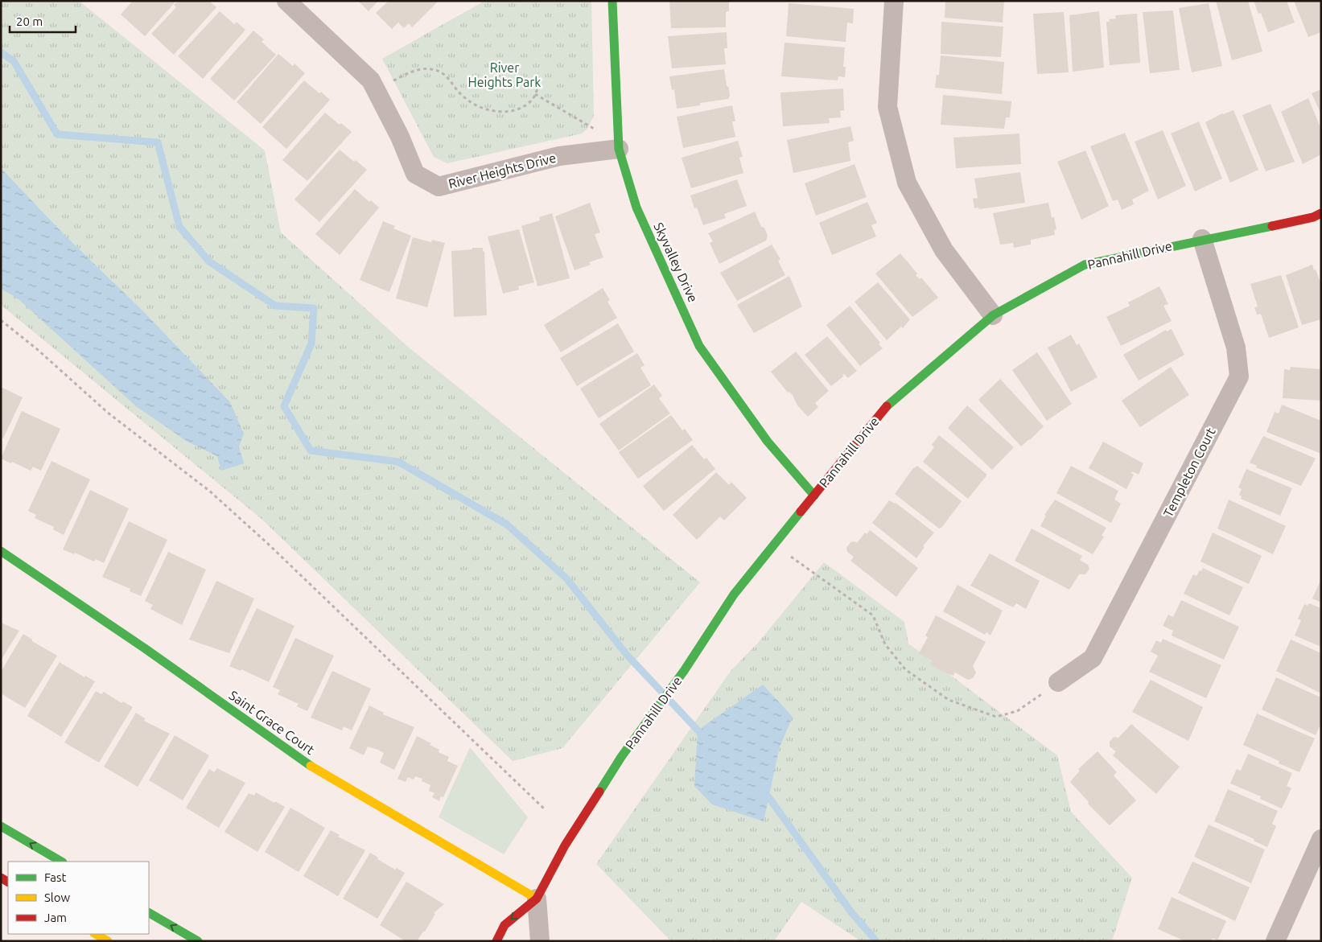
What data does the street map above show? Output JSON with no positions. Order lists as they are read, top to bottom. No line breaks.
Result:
{"streets":{"street":["River Heights Drive","Pannahill Drive","Skyvalley Drive","Templeton Court","Saint Grace Court"]},"crossings":[["River Heights Drive","Skyvalley Drive"],["Pannahill Drive","Skyvalley Drive"],["Pannahill Drive","Templeton Court"],["Pannahill Drive","Saint Grace Court"]],"parks":["River Heights Park"],"legend":["Fast","Slow","Jam"],"scale_bar":"20 m"}
